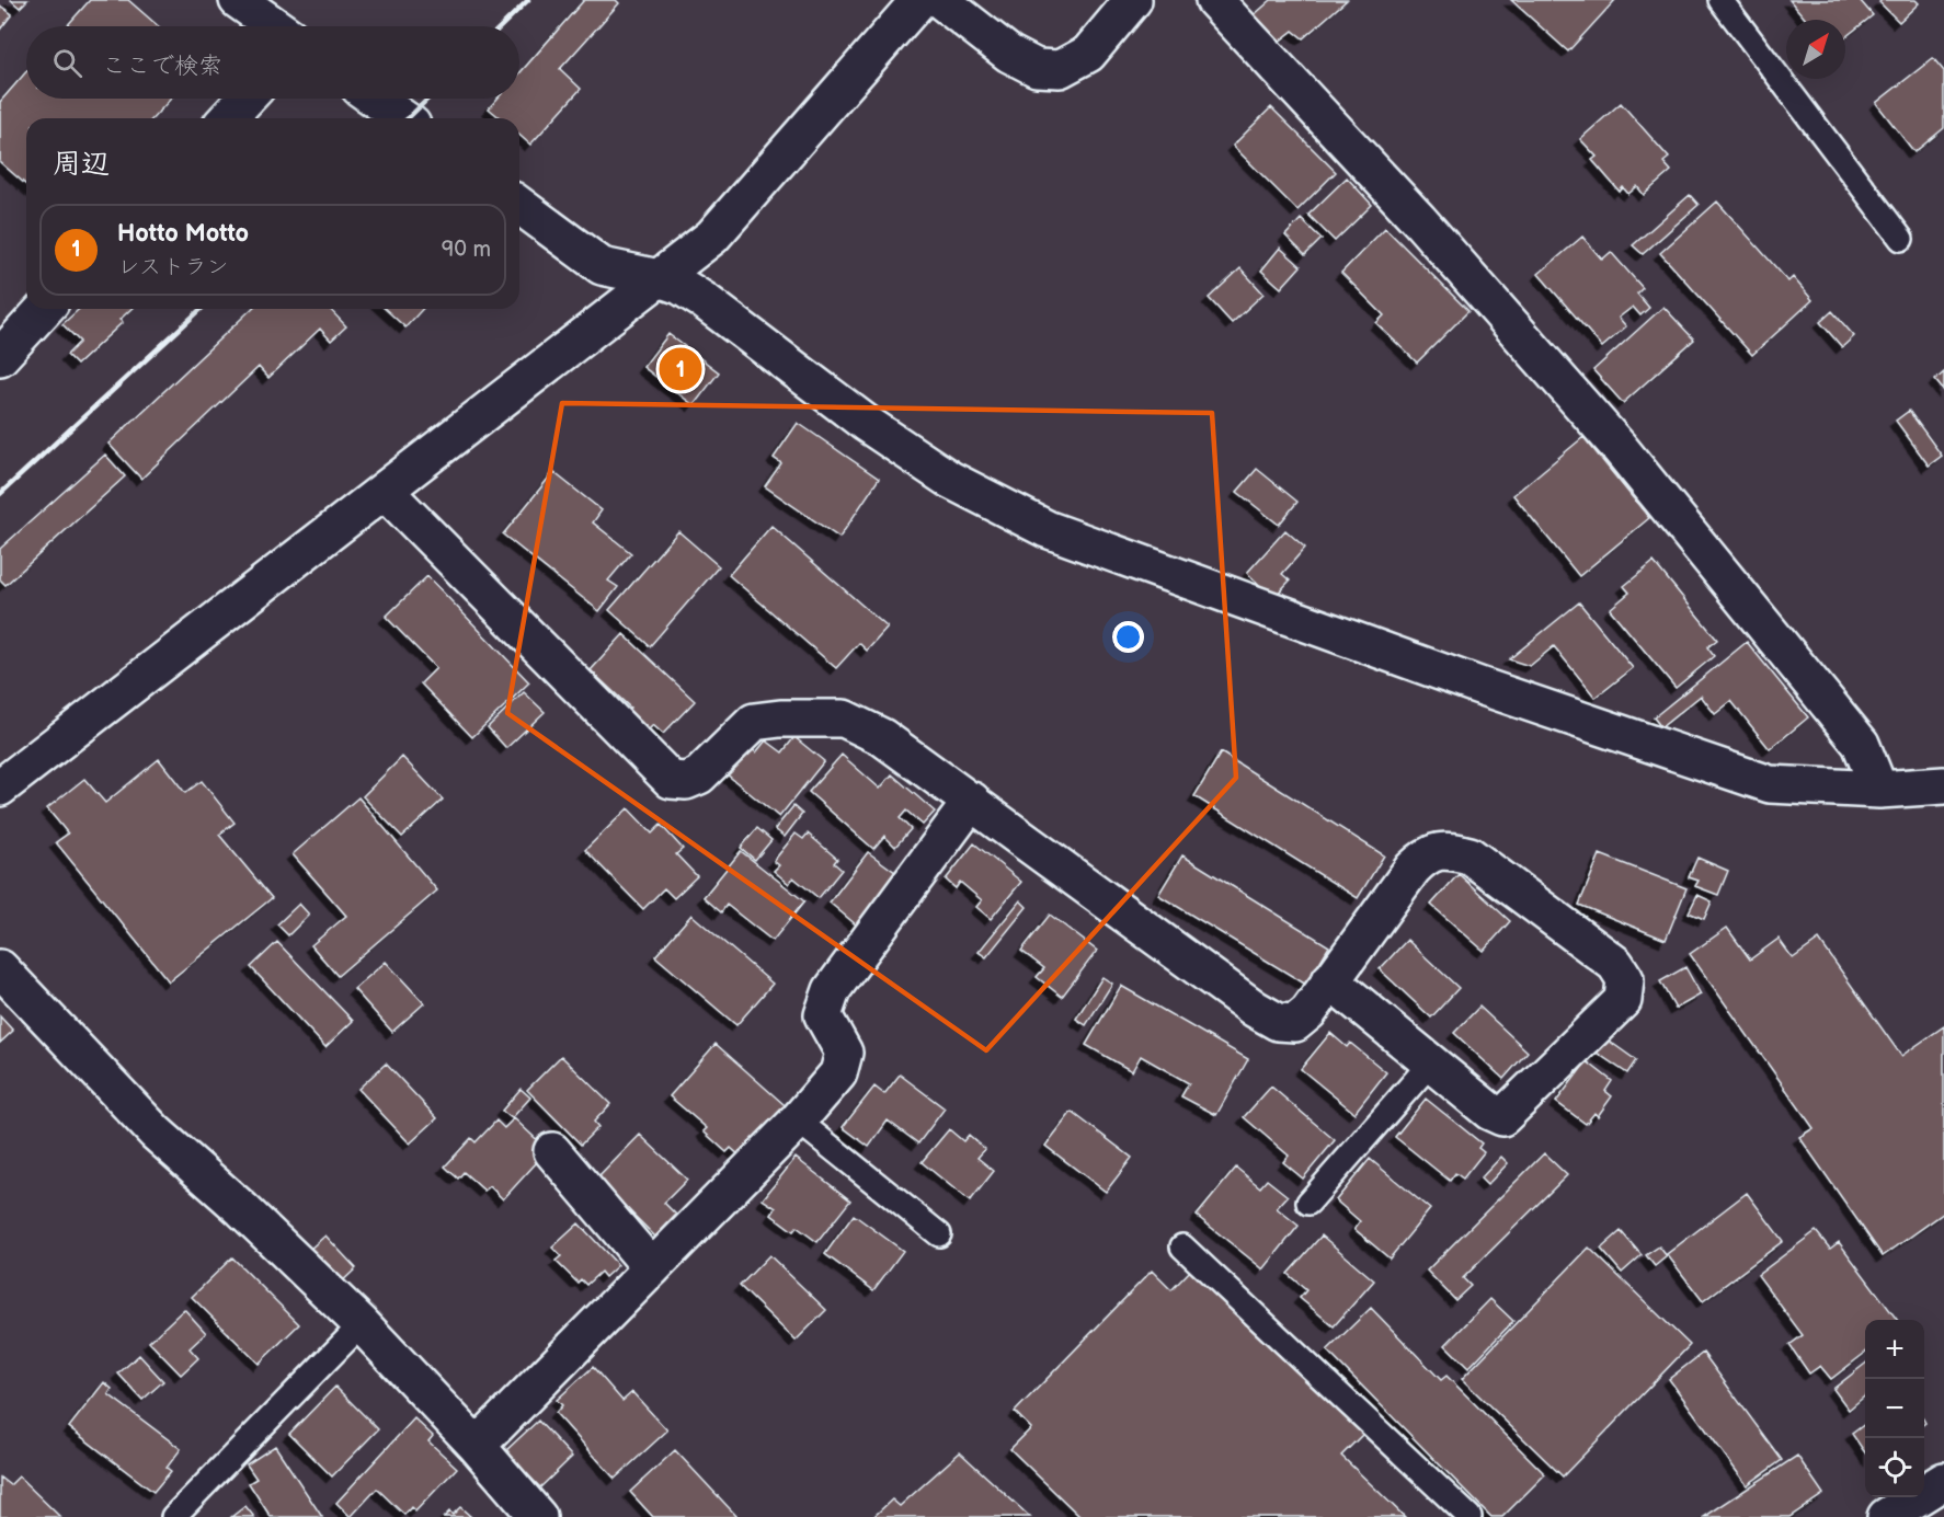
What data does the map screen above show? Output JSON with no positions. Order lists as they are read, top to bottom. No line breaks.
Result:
{"north":"top right","page":{"search":"ここで検索","heading":"周辺","list":[{"mark":"1","name":"Hotto Motto","note":"レストラン","value":"90 m"}],"pins":"1","map_buttons":["+","−"]}}
